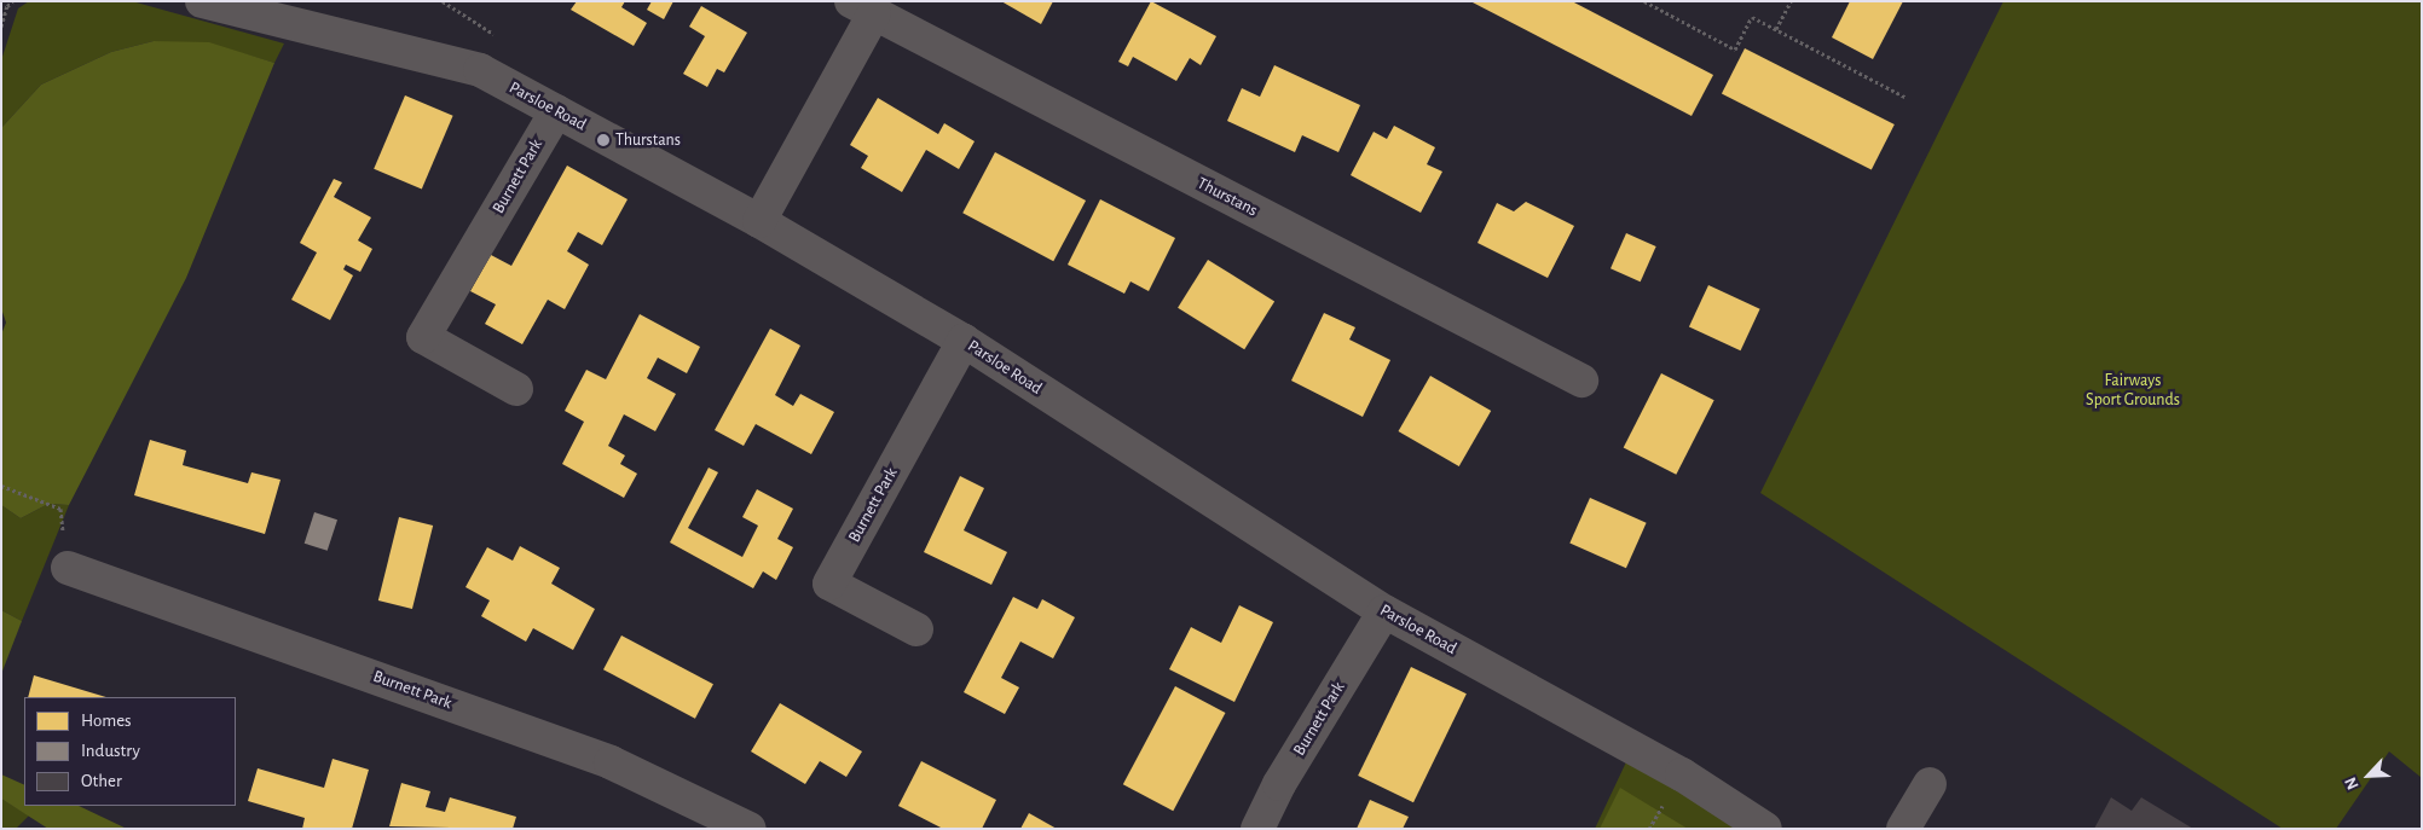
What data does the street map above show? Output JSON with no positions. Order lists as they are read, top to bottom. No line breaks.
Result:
{"streets":{"street":["Parsloe Road","Burnett Park","Thurstans"]},"crossings":[["Parsloe Road","Burnett Park"],["Parsloe Road","Thurstans"]],"parks":["Fairways Sport Grounds"],"places":["Thurstans"],"legend":["Homes","Industry","Other"],"north":"bottom left"}
